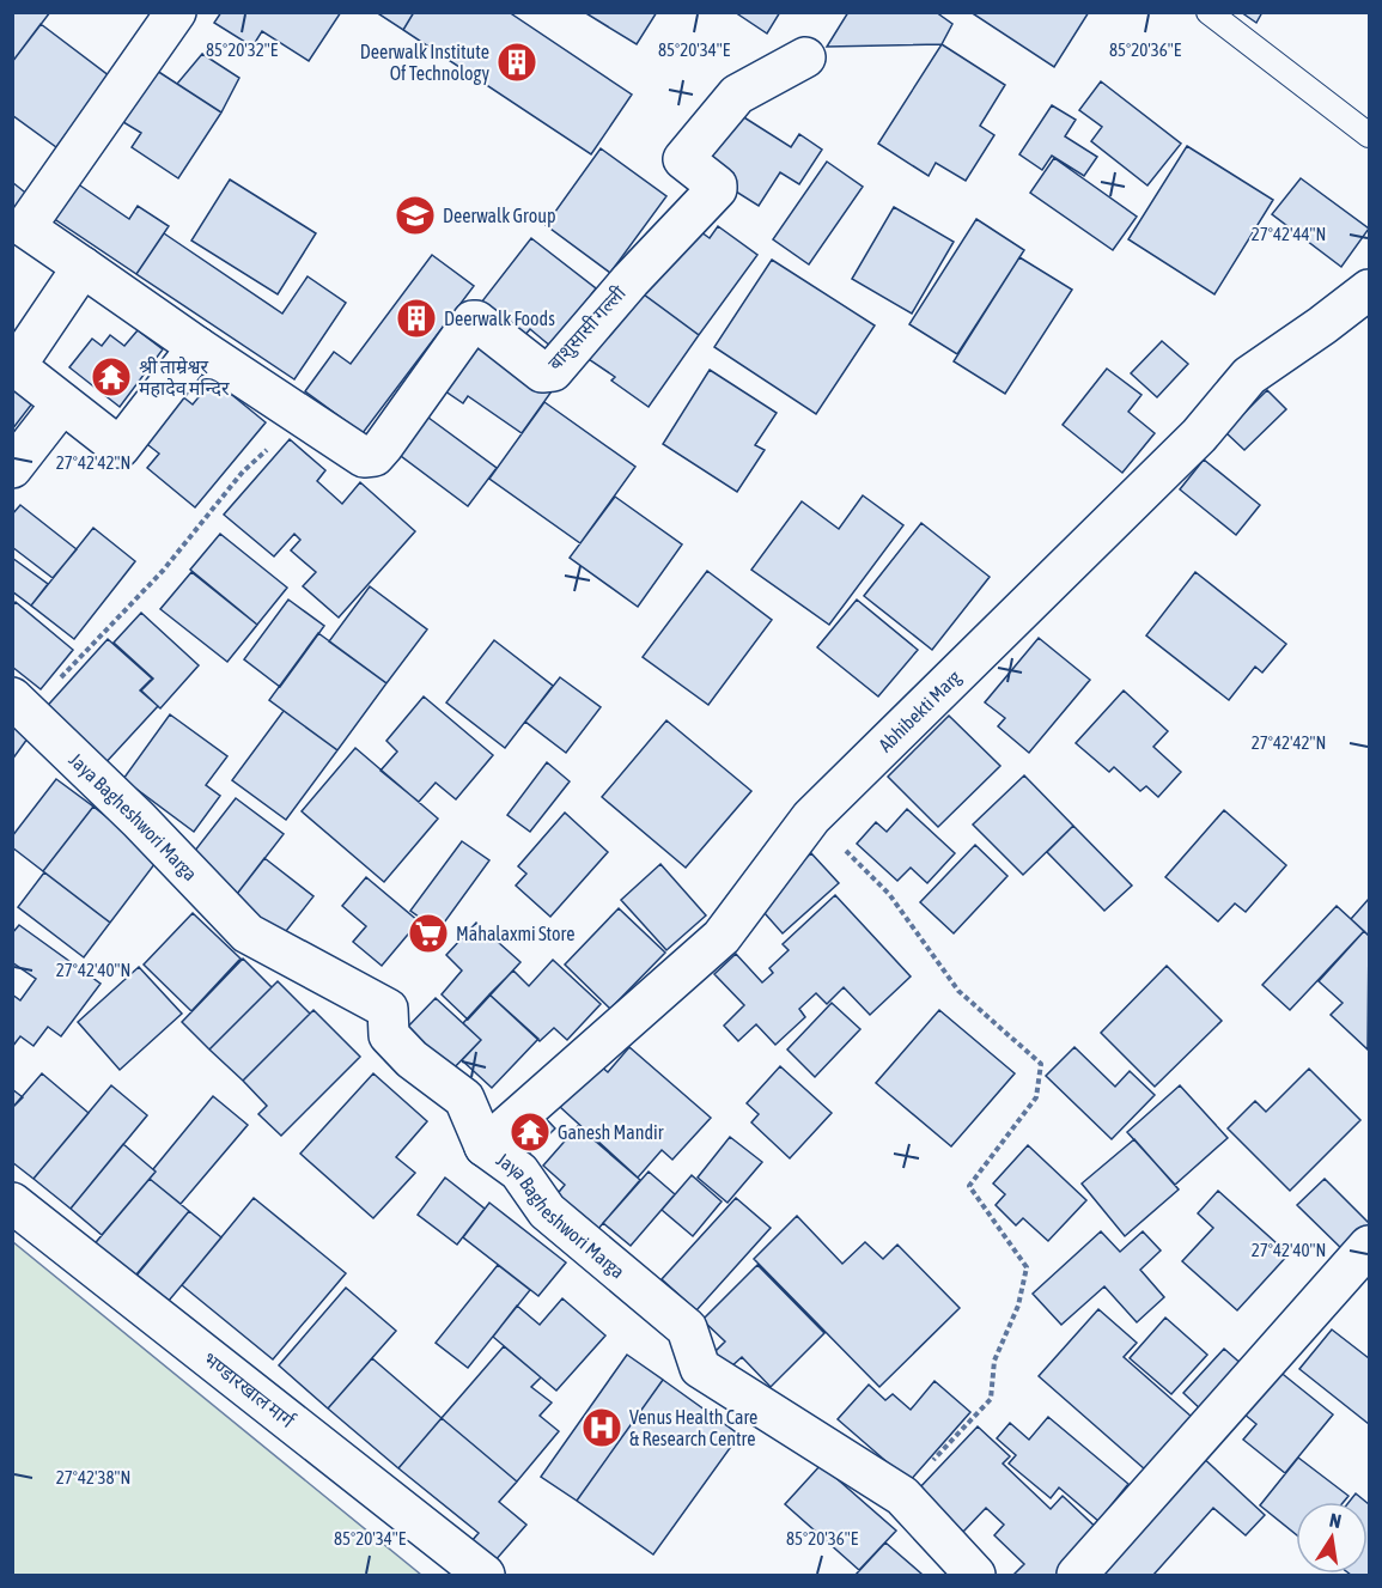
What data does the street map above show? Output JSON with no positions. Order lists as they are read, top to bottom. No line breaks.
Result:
{"streets":{"street":["बाशुसासी गल्ली","Abhibekti Marg","Jaya Bagheshwori Marga","भण्डारखाल मार्ग"]},"crossings":[["Abhibekti Marg","Jaya Bagheshwori Marga"]],"places":{"building":["Deerwalk Institute Of Technology","Deerwalk Foods"],"school or university":["Deerwalk Group"],"temple":["श्री ताम्रेश्वर महादेव मन्दिर","Ganesh Mandir"],"supermarket":["Mahalaxmi Store"],"hospital":["Venus Health Care & Research Centre"]},"north":"top","coordinates":["85°20'32\"E","85°20'34\"E","85°20'36\"E","27°42'44\"N","27°42'42\"N","27°42'40\"N","27°42'38\"N"]}
